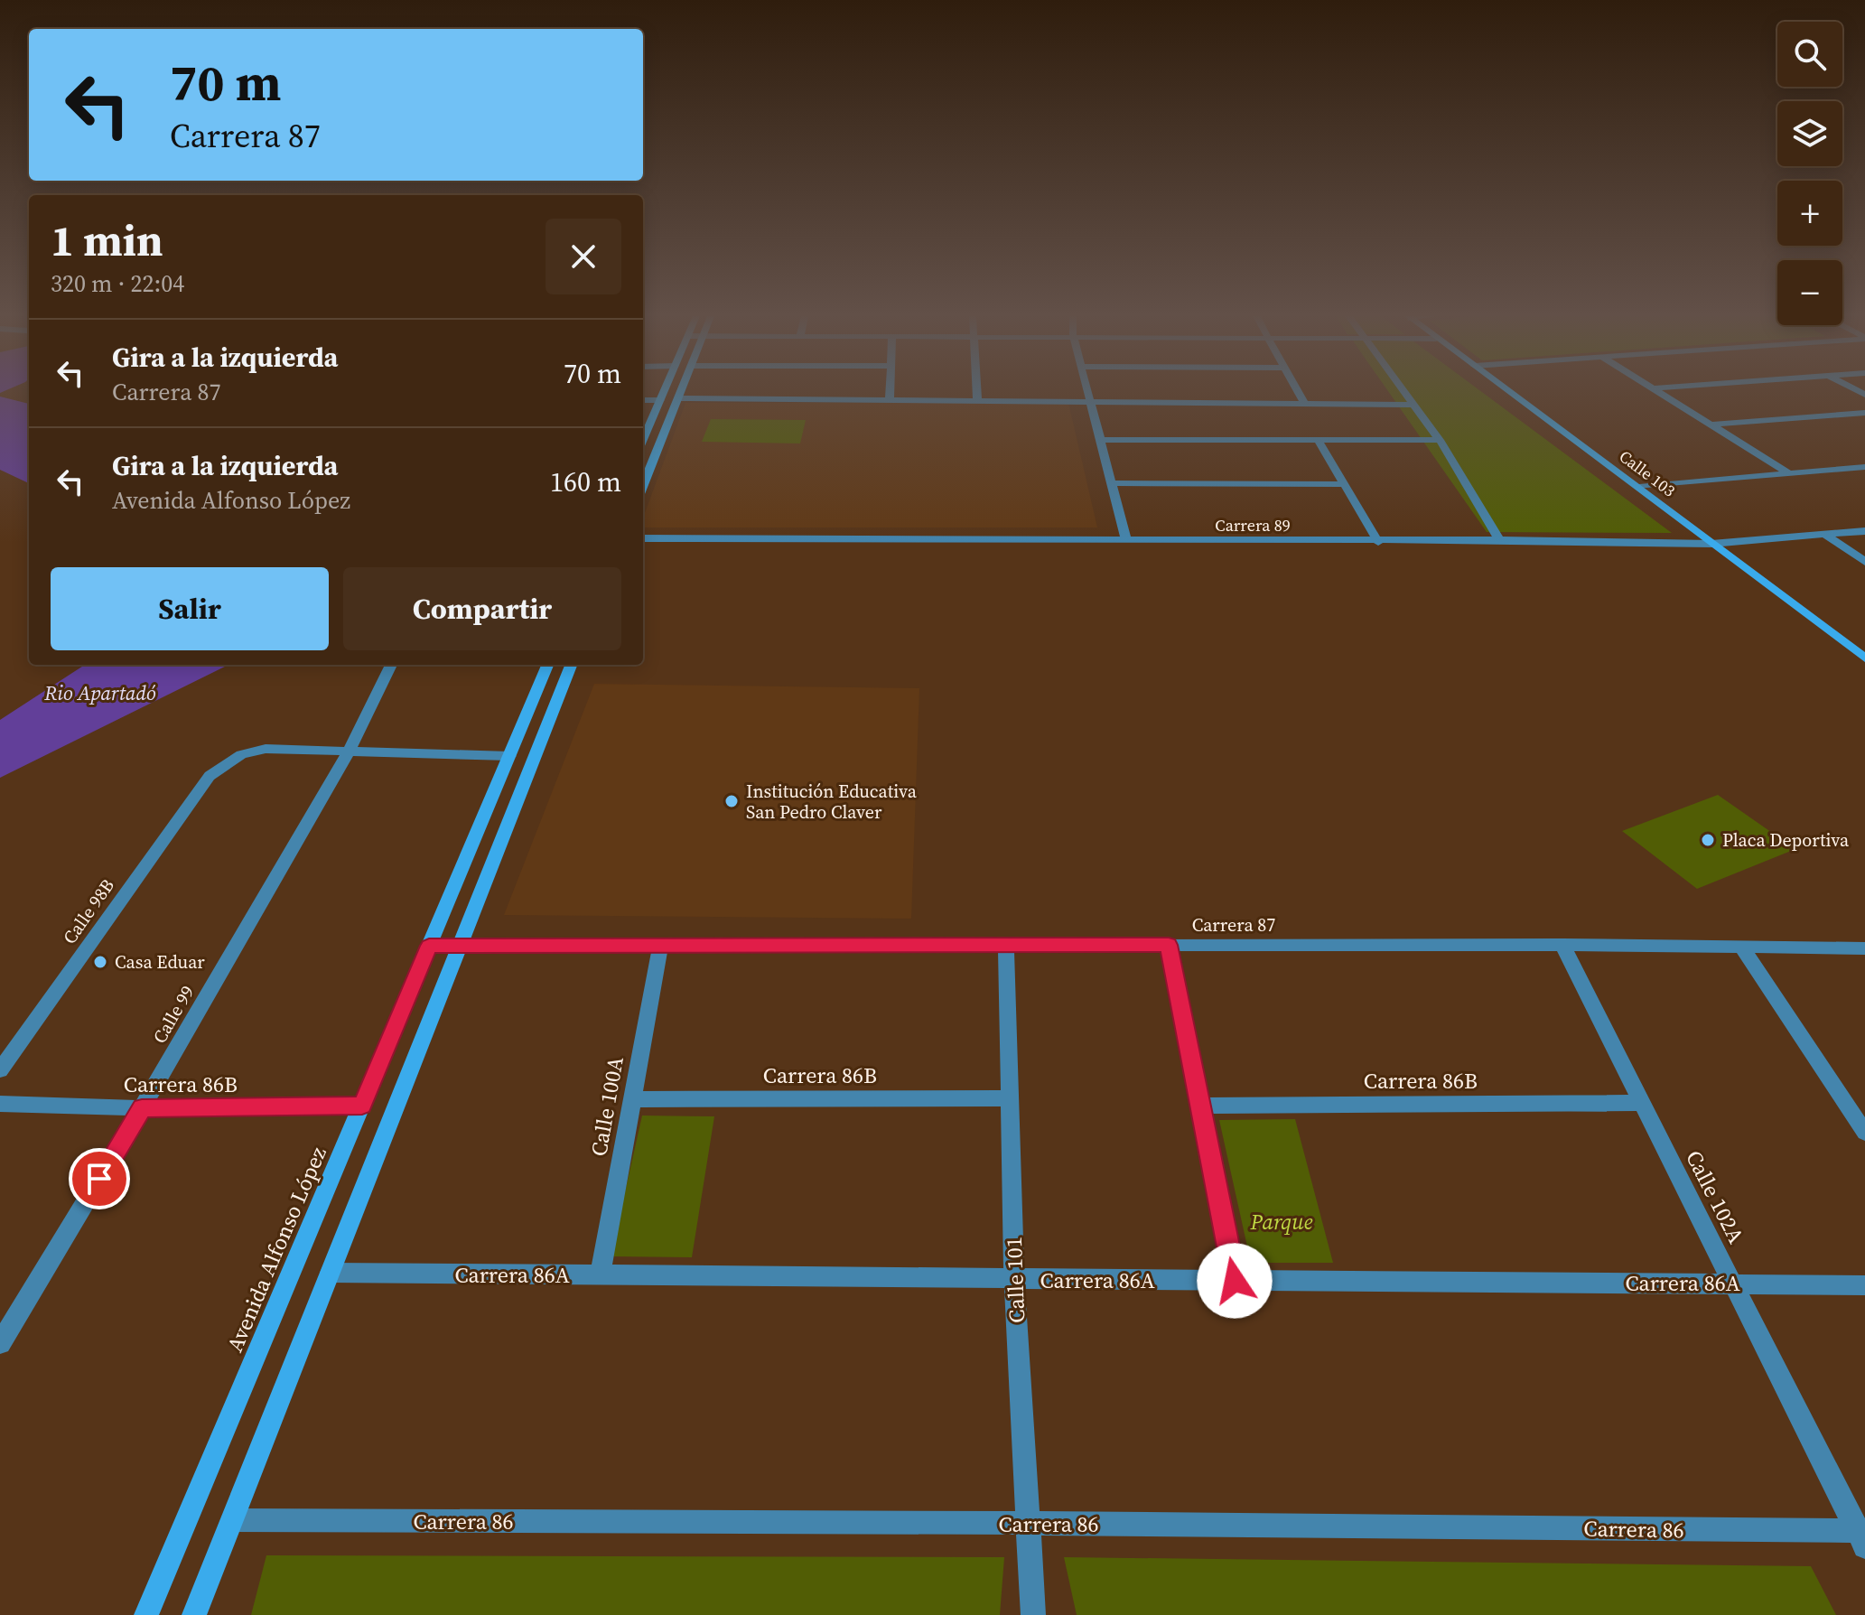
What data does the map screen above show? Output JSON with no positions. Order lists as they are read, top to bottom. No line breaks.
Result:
{"streets":{"street":["Calle 103","Carrera 89","Calle 98B","Carrera 87","Calle 99","Carrera 86B","Calle 100A","Calle 102A","Avenida Alfonso López","Carrera 86A","Calle 101","Carrera 86"]},"crossings":[["Calle 103","Carrera 89"],["Calle 98B","Calle 99"],["Carrera 87","Calle 100A"],["Carrera 87","Calle 102A"],["Carrera 87","Avenida Alfonso López"],["Carrera 87","Calle 101"],["Calle 99","Carrera 86B"],["Carrera 86B","Calle 100A"],["Carrera 86B","Calle 102A"],["Carrera 86B","Avenida Alfonso López"],["Carrera 86B","Calle 101"],["Calle 100A","Carrera 86A"],["Calle 102A","Carrera 86A"],["Calle 102A","Carrera 86"],["Carrera 86A","Calle 101"],["Calle 101","Carrera 86"]],"water":["Rio Apartadó"],"parks":["Parque"],"places":["Institución Educativa San Pedro Claver","Placa Deportiva","Casa Eduar"],"page":{"map_buttons":["+","−"],"turn":["70 m","Carrera 87"],"heading":["1 min","320 m · 22:04"],"list":[{"name":"Gira a la izquierda","note":"Carrera 87","value":"70 m"},{"name":"Gira a la izquierda","note":"Avenida Alfonso López","value":"160 m"}],"buttons":["Salir","Compartir"]}}
